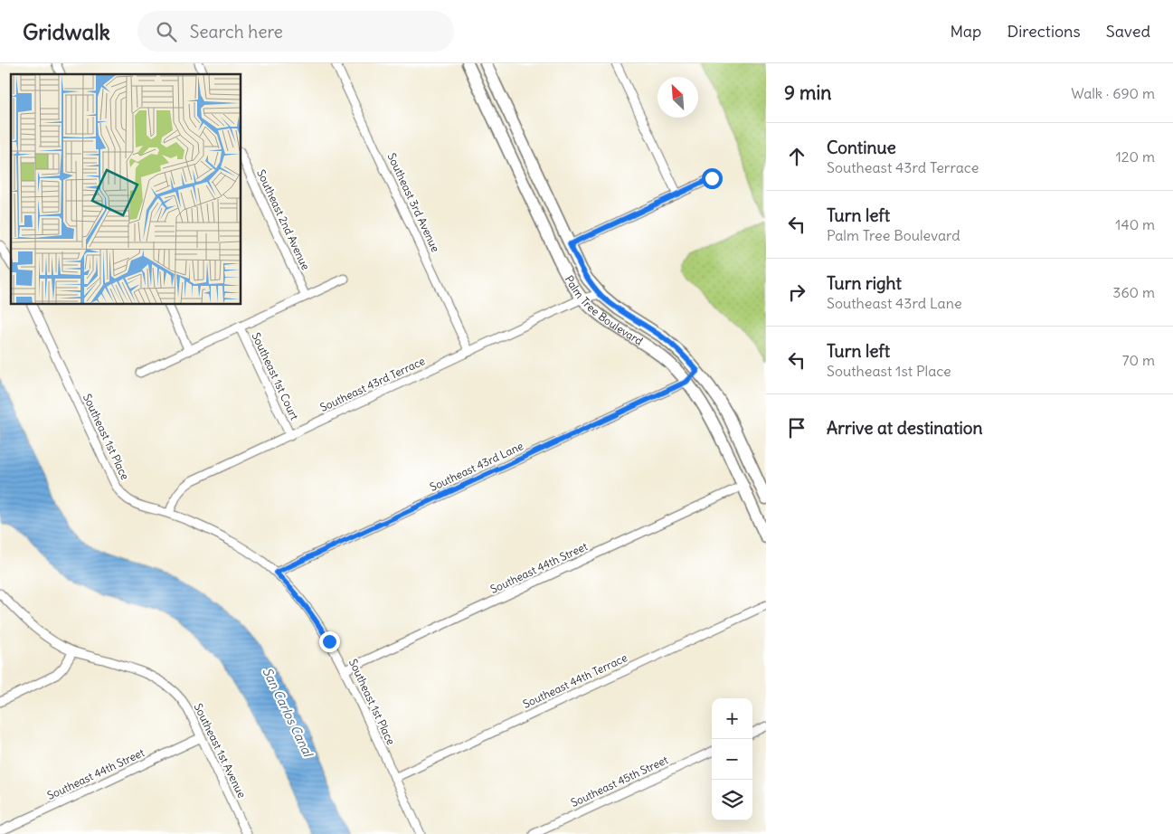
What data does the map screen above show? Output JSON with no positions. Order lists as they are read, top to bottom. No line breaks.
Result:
{"streets":{"street":["Southeast 3rd Avenue","Southeast 2nd Avenue","Palm Tree Boulevard","Southeast 1st Court","Southeast 43rd Terrace","Southeast 1st Place","Southeast 43rd Lane","Southeast 44th Street","Southeast 44th Terrace","Southeast 1st Avenue","Southeast 45th Street"]},"crossings":[["Southeast 3rd Avenue","Southeast 43rd Terrace"],["Palm Tree Boulevard","Southeast 43rd Terrace"],["Palm Tree Boulevard","Southeast 43rd Lane"],["Palm Tree Boulevard","Southeast 44th Street"],["Southeast 1st Court","Southeast 43rd Terrace"],["Southeast 43rd Terrace","Southeast 1st Place"],["Southeast 1st Place","Southeast 43rd Lane"],["Southeast 1st Place","Southeast 44th Street"],["Southeast 1st Place","Southeast 44th Terrace"],["Southeast 44th Street","Southeast 1st Avenue"]],"water":["San Carlos Canal"],"north":"top left","page":{"header":"Gridwalk","search":"Search here","nav":["Map","Directions","Saved"],"heading":["9 min","Walk · 690 m"],"list":[["Continue","Southeast 43rd Terrace","120 m"],["Turn left","Palm Tree Boulevard","140 m"],["Turn right","Southeast 43rd Lane","360 m"],["Turn left","Southeast 1st Place","70 m"],"Arrive at destination"],"map_buttons":["+","−"]}}
